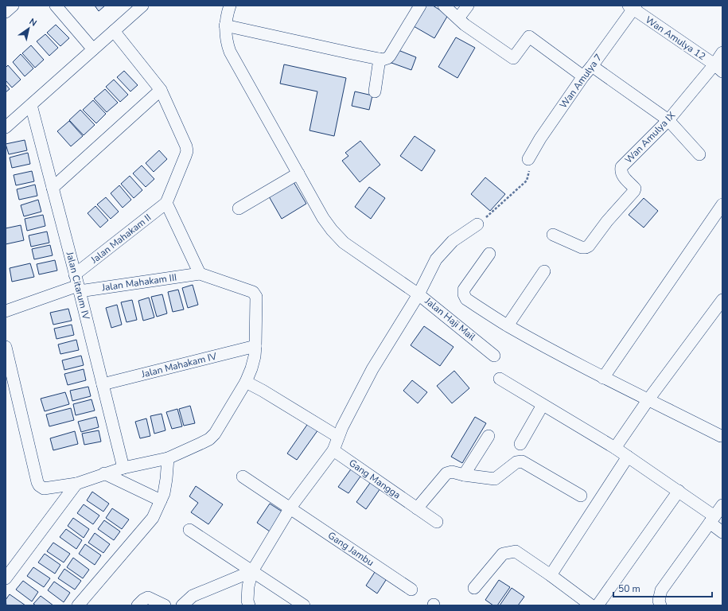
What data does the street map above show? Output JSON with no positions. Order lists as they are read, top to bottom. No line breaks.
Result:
{"streets":{"street":["Wan Amulya 12","Wan Amulya 7","Wan Amulya IX","Jalan Mahakam II","Jalan Mahakam III","Jalan Citarum IV","Jalan Haji Mail","Jalan Mahakam IV","Gang Mangga","Gang Jambu"]},"crossings":[["Wan Amulya 12","Wan Amulya 7"],["Wan Amulya 12","Wan Amulya IX"],["Jalan Mahakam II","Jalan Mahakam III"],["Jalan Mahakam II","Jalan Citarum IV"],["Jalan Mahakam III","Jalan Citarum IV"],["Jalan Citarum IV","Jalan Mahakam IV"]],"scale_bar":"50 m","north":"top right"}
